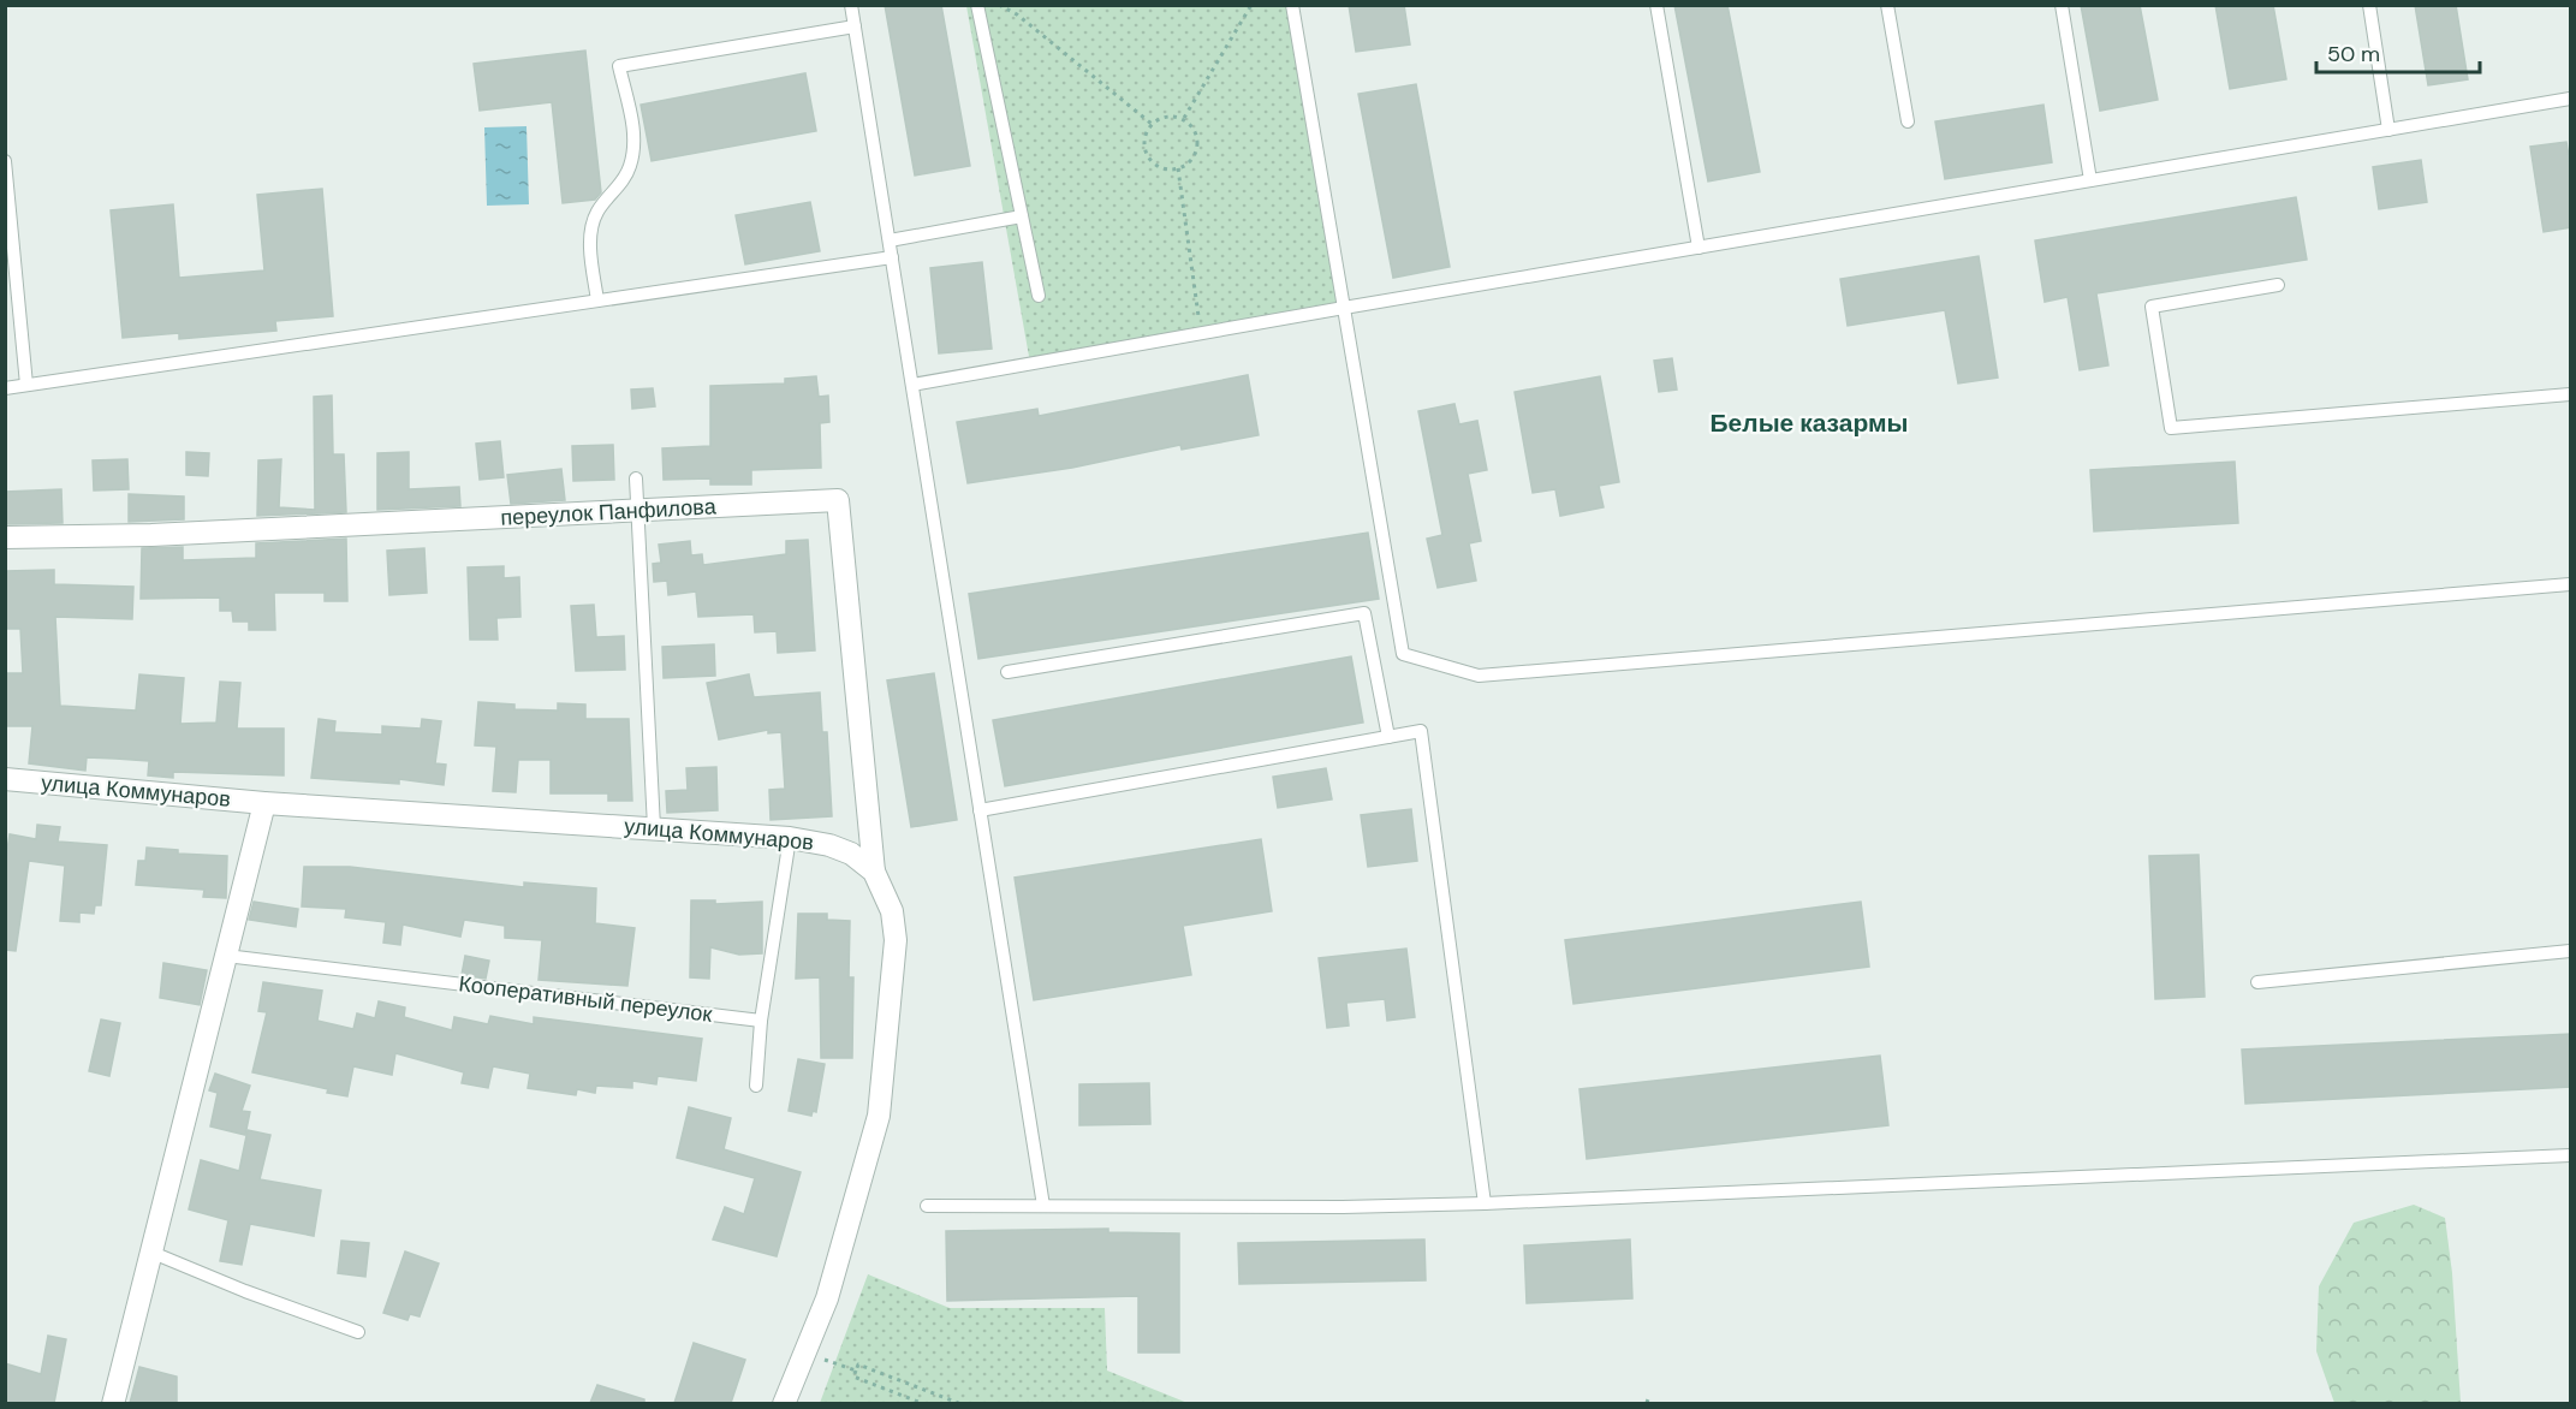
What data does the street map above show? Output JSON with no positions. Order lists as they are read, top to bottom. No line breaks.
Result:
{"streets":{"street":["переулок Панфилова","улица Коммунаров"],"lane":["Кооперативный переулок"]},"crossings":[["переулок Панфилова","улица Коммунаров"]],"districts":["Белые казармы"],"scale_bar":"50 m"}
